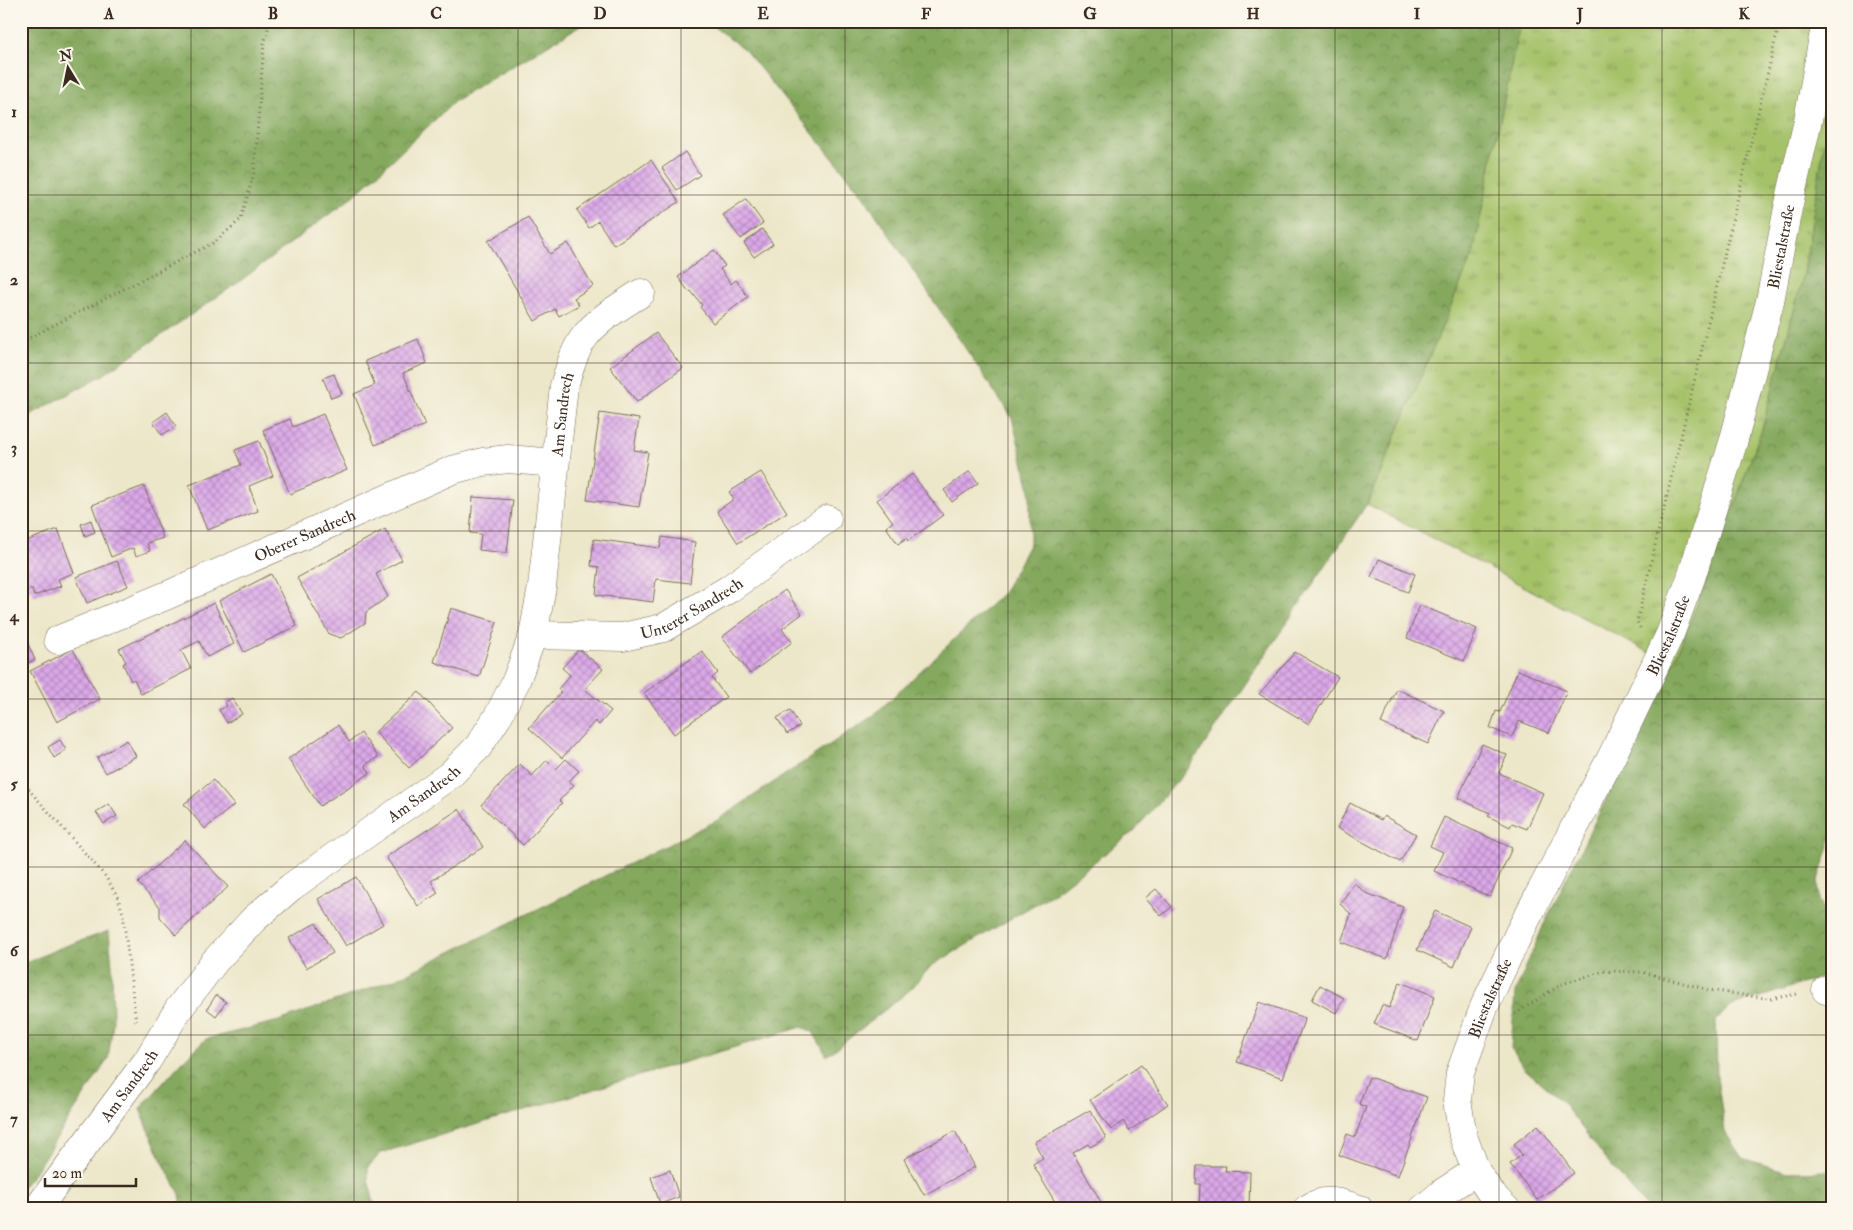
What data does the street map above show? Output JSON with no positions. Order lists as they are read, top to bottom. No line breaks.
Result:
{"streets":{"street":["Bliestalstraße","Am Sandrech","Oberer Sandrech","Unterer Sandrech"]},"crossings":[["Am Sandrech","Oberer Sandrech"],["Am Sandrech","Unterer Sandrech"]],"scale_bar":"20 m","north":"top","grid":{"columns":["A","B","C","D","E","F","G","H","I","J","K"],"rows":["1","2","3","4","5","6","7"]}}
